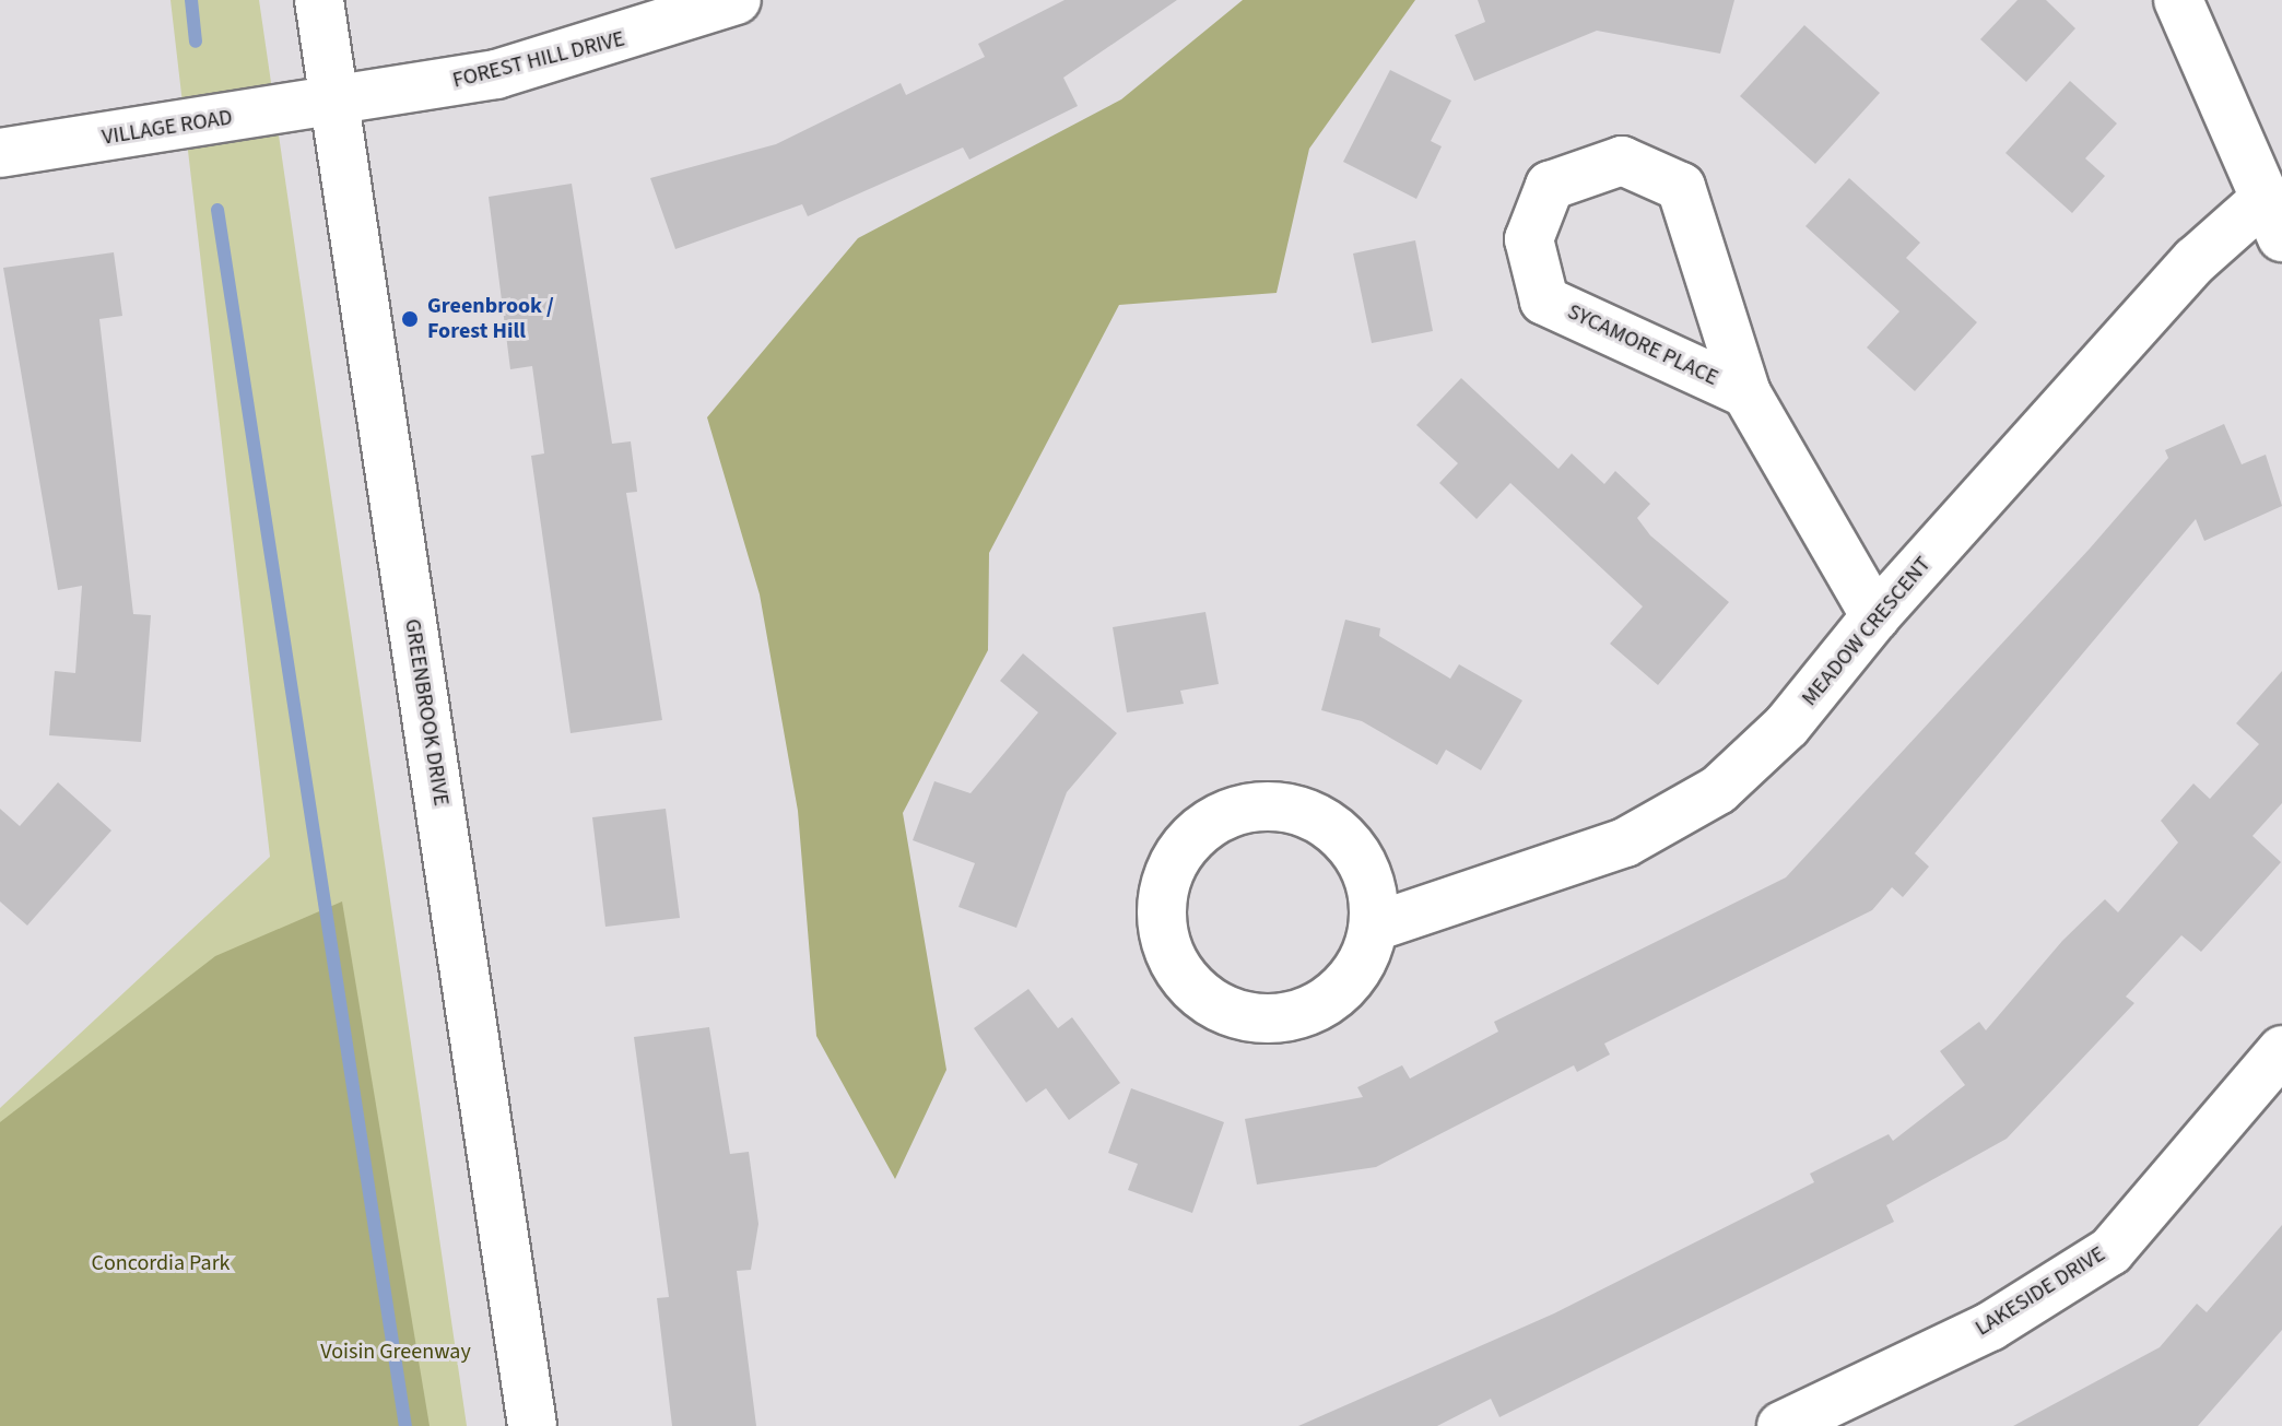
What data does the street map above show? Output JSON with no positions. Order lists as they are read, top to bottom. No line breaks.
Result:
{"streets":{"street":["FOREST HILL DRIVE","VILLAGE ROAD","SYCAMORE PLACE","MEADOW CRESCENT","GREENBROOK DRIVE","LAKESIDE DRIVE"]},"crossings":[["FOREST HILL DRIVE","VILLAGE ROAD"],["FOREST HILL DRIVE","GREENBROOK DRIVE"],["VILLAGE ROAD","GREENBROOK DRIVE"],["SYCAMORE PLACE","MEADOW CRESCENT"]],"parks":["Concordia Park","Voisin Greenway"],"places":["Greenbrook / Forest Hill"]}
